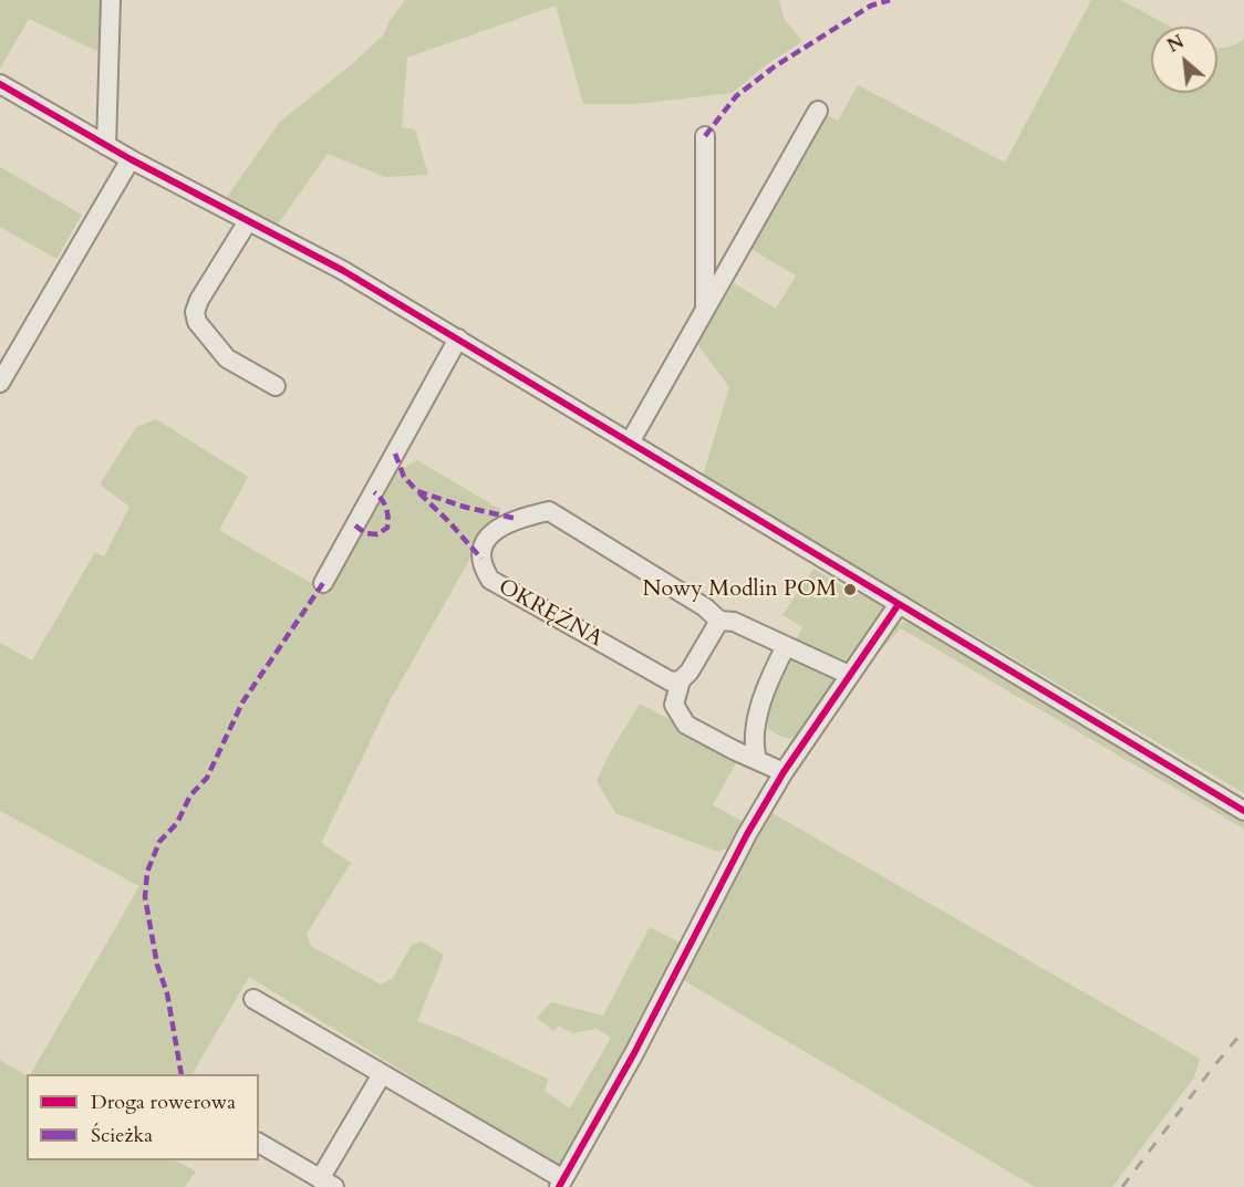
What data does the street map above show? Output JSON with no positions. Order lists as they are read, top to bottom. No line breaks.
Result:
{"streets":{"street":["OKRĘŻNA"]},"places":["Nowy Modlin POM"],"legend":["Droga rowerowa","Ścieżka"],"north":"top left"}
